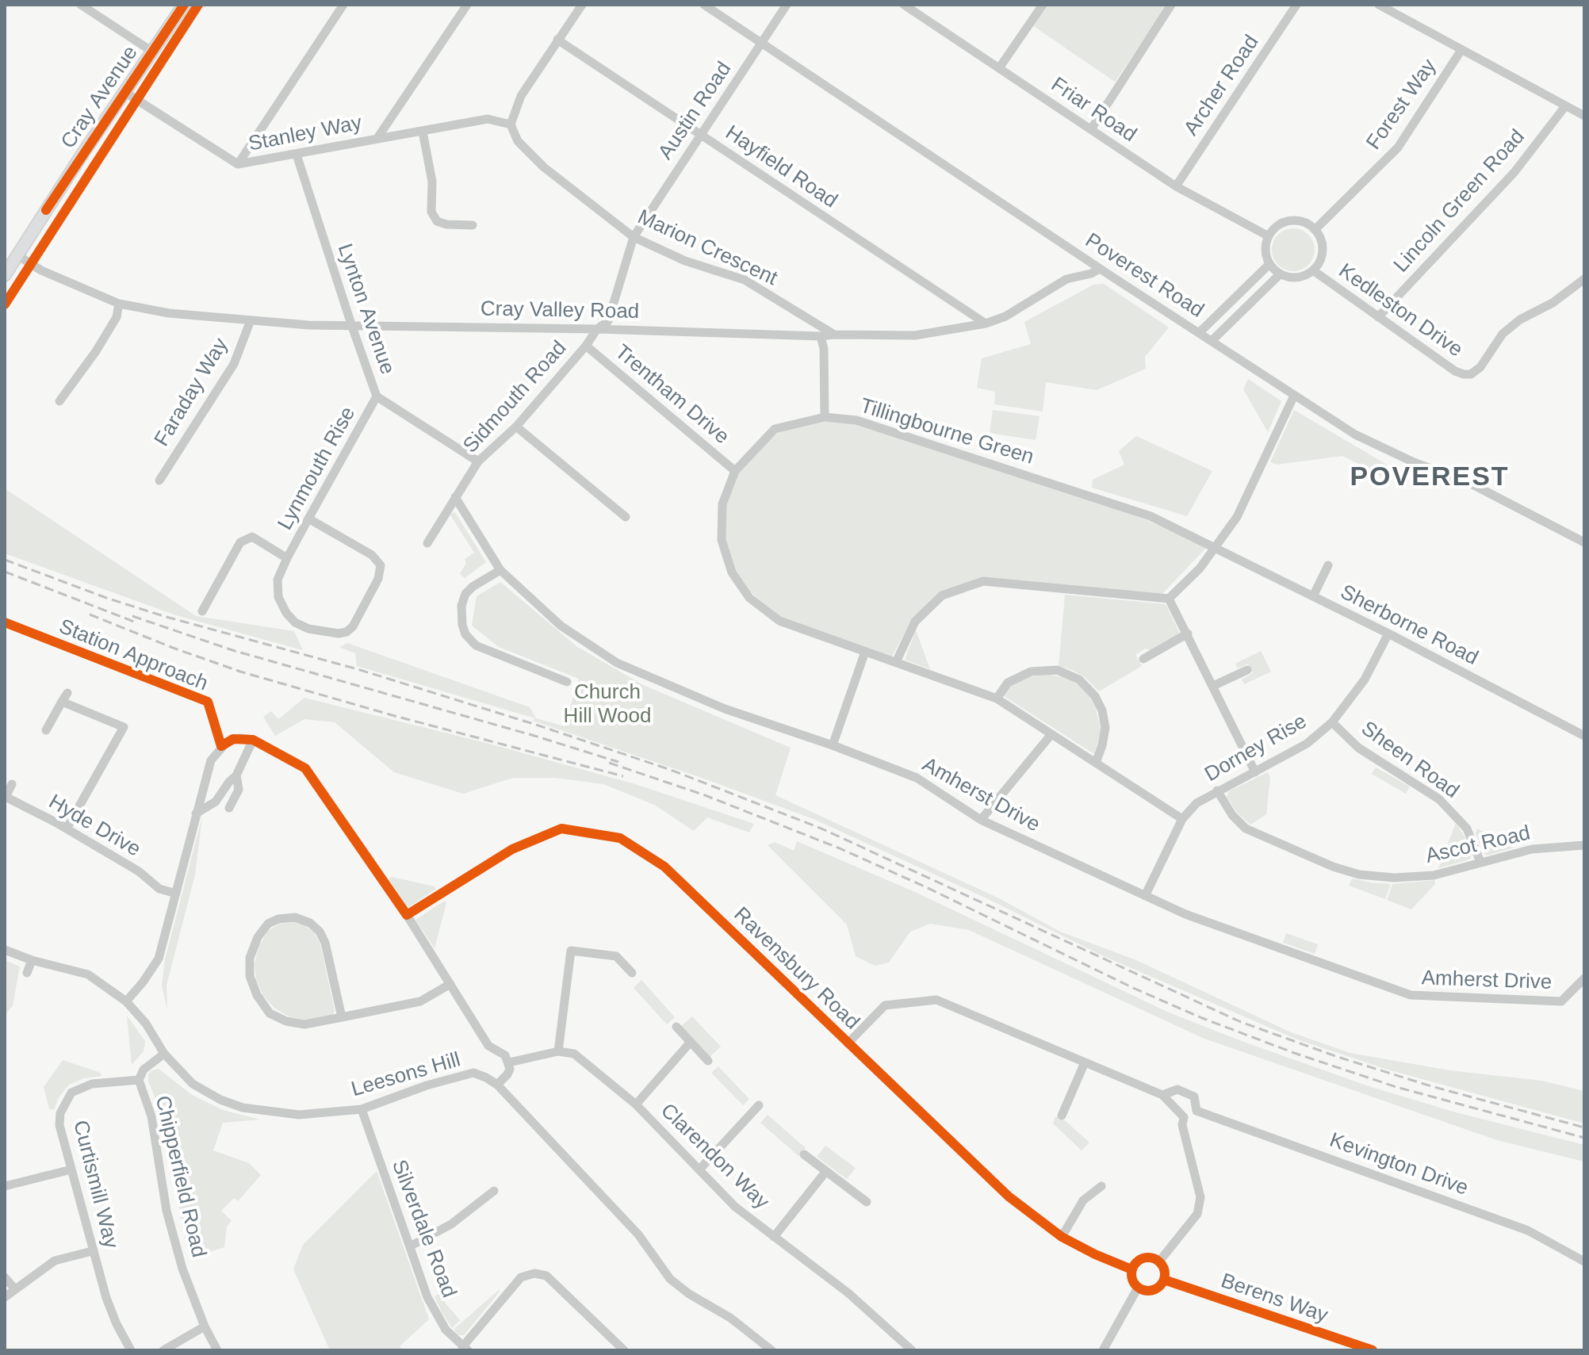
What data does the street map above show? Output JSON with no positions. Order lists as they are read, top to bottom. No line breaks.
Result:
{"streets":{"main road":["Cray Avenue"],"street":["Archer Road","Forest Way","Friar Road","Austin Road","Stanley Way","Hayfield Road","Lincoln Green Road","Marion Crescent","Poverest Road","Lynton Avenue","Cray Valley Road","Kedleston Drive","Faraday Way","Trentham Drive","Sidmouth Road","Tillingbourne Green","Lynmouth Rise","Sherborne Road","Station Approach","Dorney Rise","Sheen Road","Amherst Drive","Hyde Drive","Ascot Road","Ravensbury Road","Leesons Hill","Clarendon Way","Kevington Drive","Chipperfield Road","Curtismill Way","Silverdale Road","Berens Way"]},"crossings":[["Archer Road","Friar Road"],["Cray Avenue","Stanley Way"],["Cray Avenue","Cray Valley Road"],["Forest Way","Friar Road"],["Forest Way","Kedleston Drive"],["Friar Road","Kedleston Drive"],["Austin Road","Hayfield Road"],["Austin Road","Marion Crescent"],["Austin Road","Poverest Road"],["Austin Road","Sidmouth Road"],["Stanley Way","Marion Crescent"],["Stanley Way","Lynton Avenue"],["Hayfield Road","Cray Valley Road"],["Lincoln Green Road","Kedleston Drive"],["Marion Crescent","Cray Valley Road"],["Marion Crescent","Sidmouth Road"],["Poverest Road","Cray Valley Road"],["Lynton Avenue","Cray Valley Road"],["Lynton Avenue","Sidmouth Road"],["Lynton Avenue","Lynmouth Rise"],["Cray Valley Road","Faraday Way"],["Cray Valley Road","Sidmouth Road"],["Trentham Drive","Sidmouth Road"],["Trentham Drive","Tillingbourne Green"],["Sidmouth Road","Amherst Drive"],["Tillingbourne Green","Sherborne Road"],["Tillingbourne Green","Dorney Rise"],["Sherborne Road","Dorney Rise"],["Dorney Rise","Sheen Road"],["Dorney Rise","Amherst Drive"],["Dorney Rise","Ascot Road"],["Sheen Road","Ascot Road"],["Ravensbury Road","Kevington Drive"],["Ravensbury Road","Berens Way"],["Leesons Hill","Chipperfield Road"],["Leesons Hill","Silverdale Road"],["Chipperfield Road","Curtismill Way"]],"districts":["POVEREST"],"parks":["Church Hill Wood"]}
